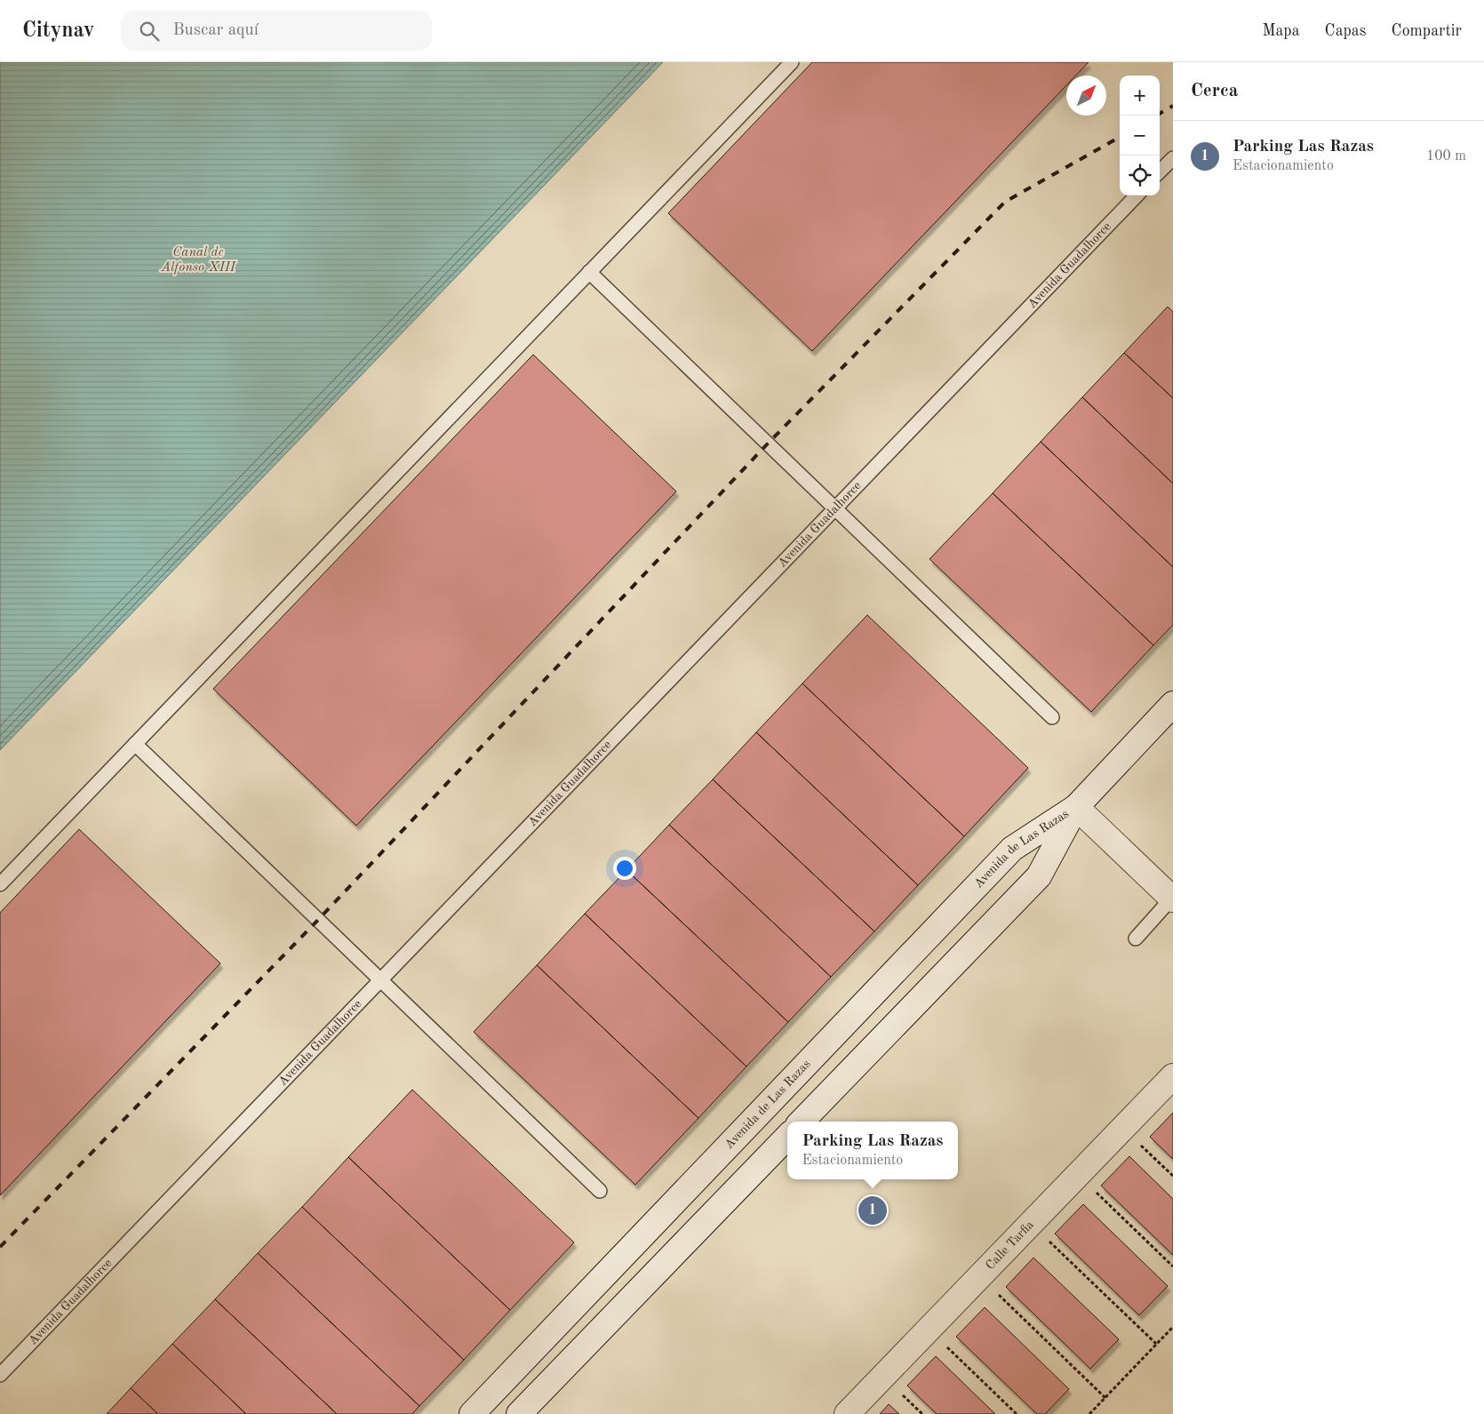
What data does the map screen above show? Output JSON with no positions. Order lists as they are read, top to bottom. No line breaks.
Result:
{"streets":{"main road":["Avenida de Las Razas","Calle Tarfia"],"lane":["Avenida Guadalhorce"]},"water":["Canal de Alfonso XIII"],"north":"top right","page":{"header":"Citynav","search":"Buscar aquí","nav":["Mapa","Capas","Compartir"],"heading":"Cerca","map_buttons":["+","−"],"list":[{"mark":"1","name":"Parking Las Razas","note":"Estacionamiento","value":"100 m"}],"popup":["Parking Las Razas","Estacionamiento"],"pins":"1"}}
